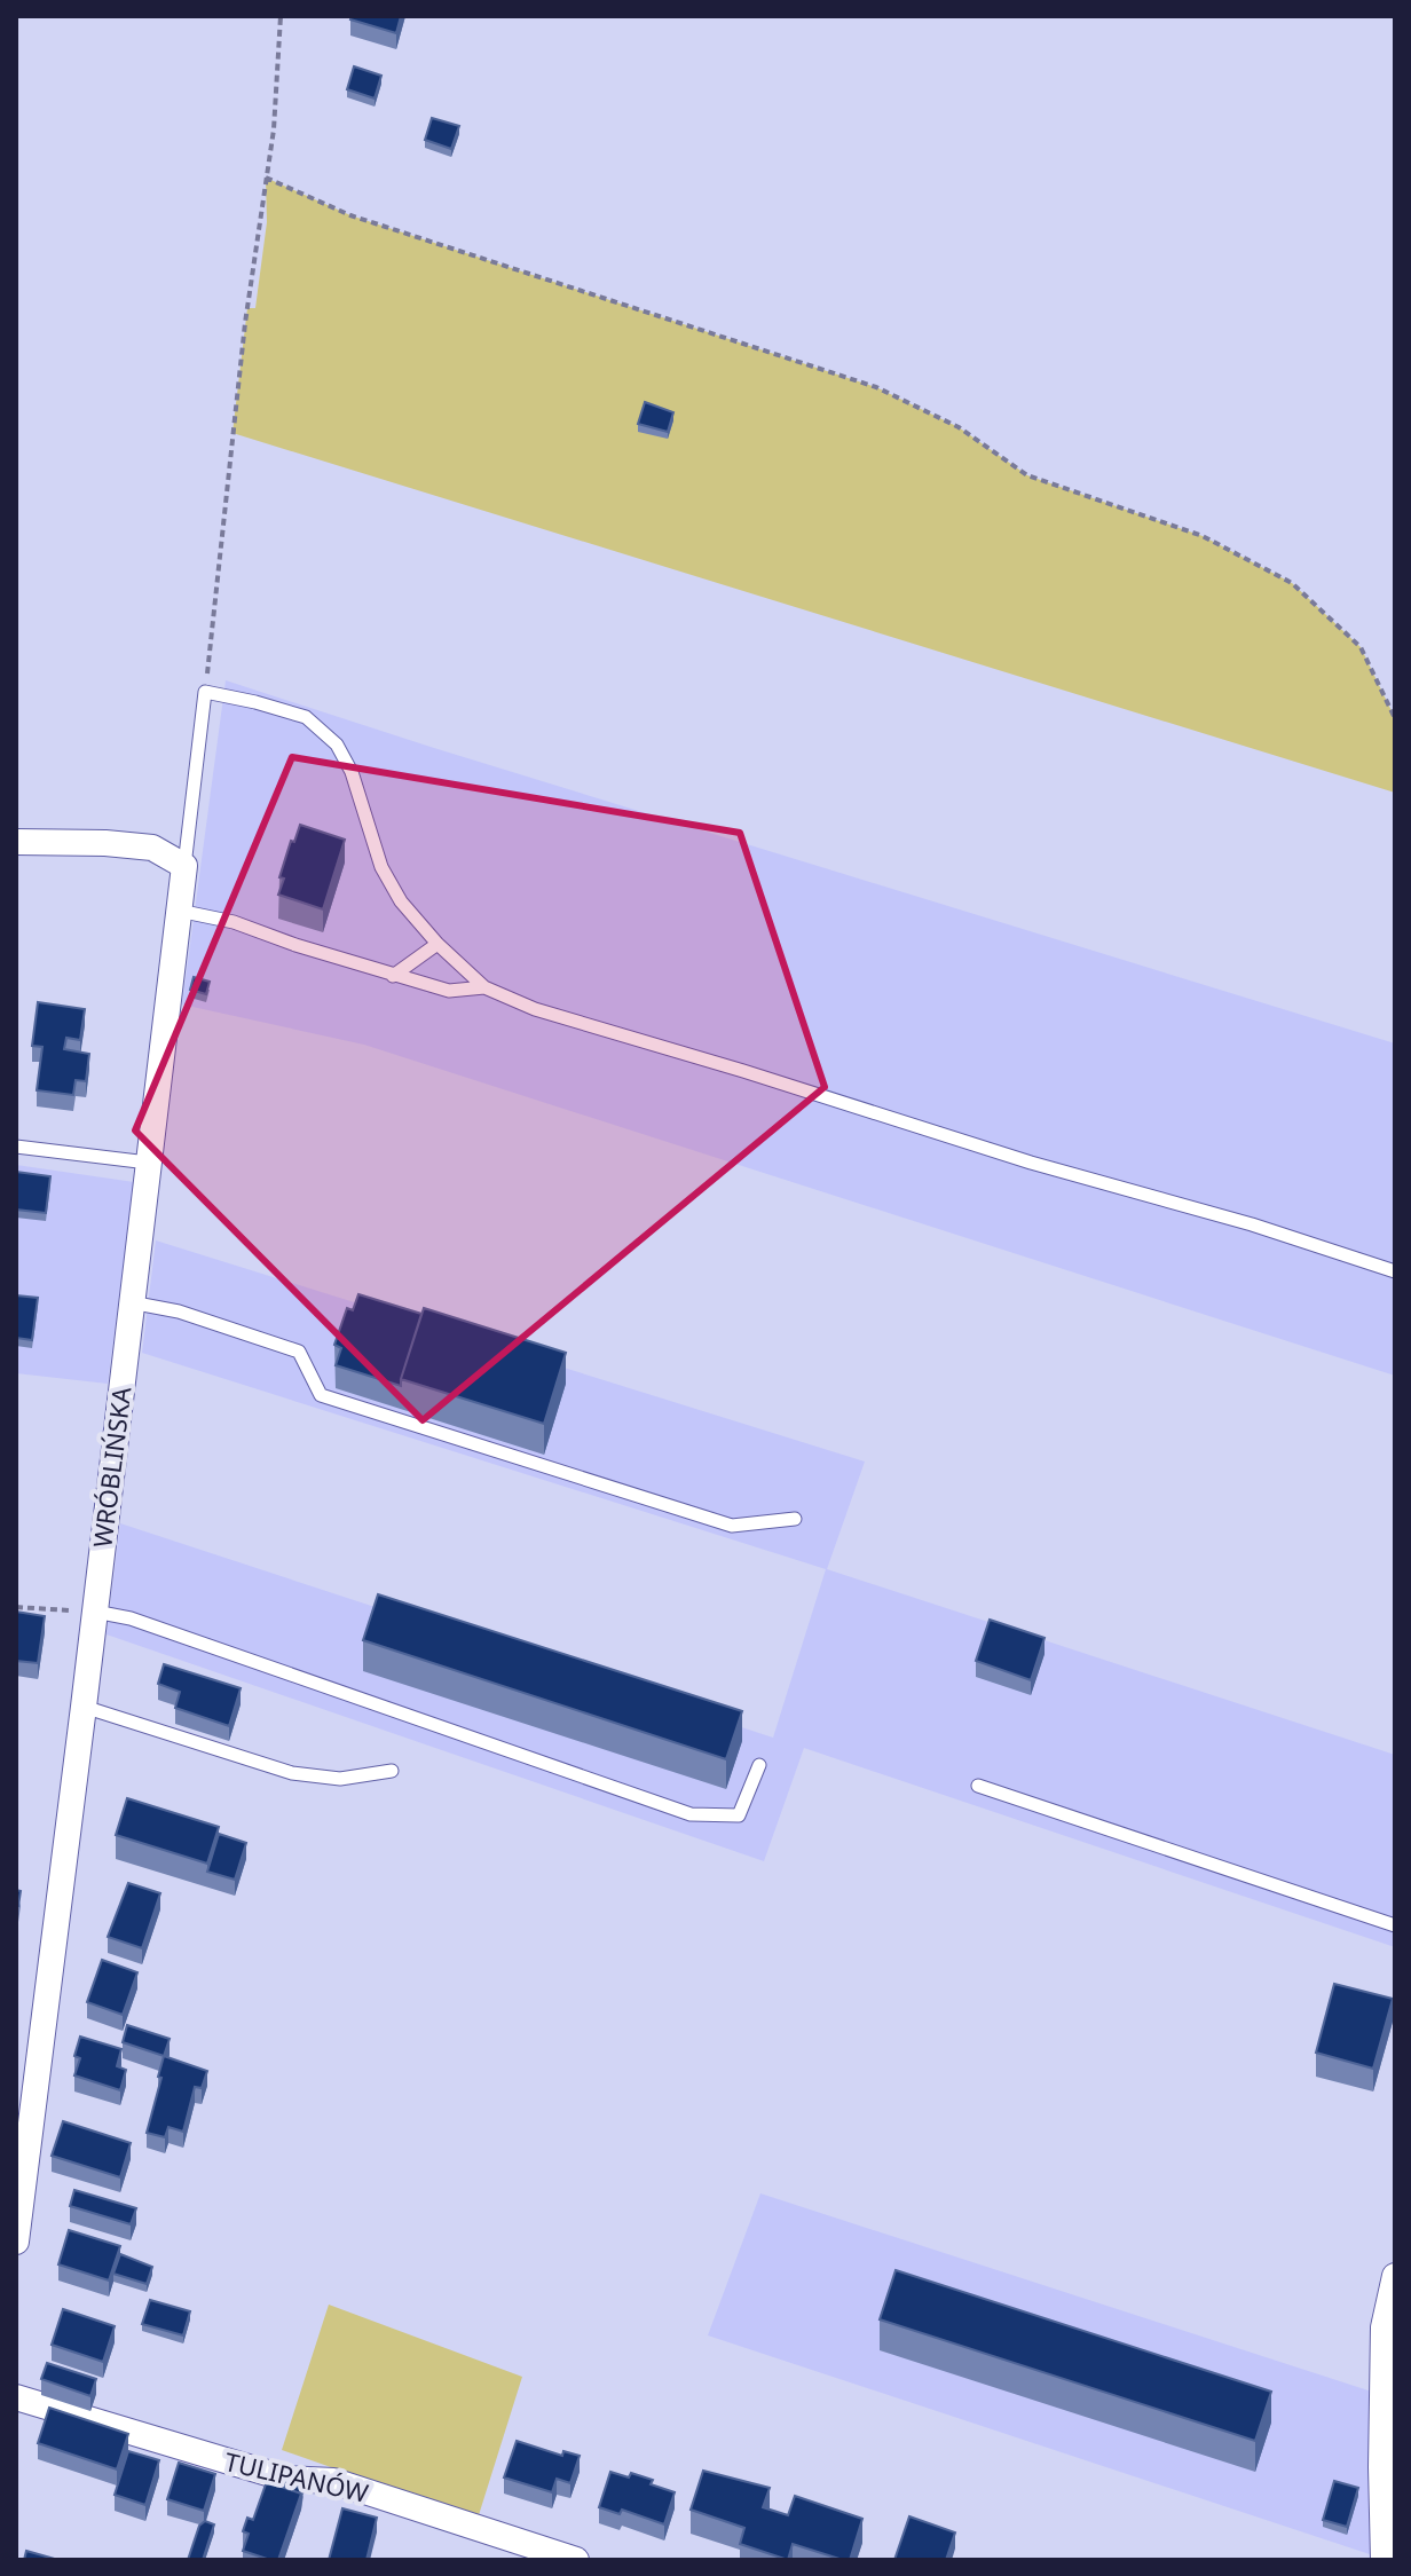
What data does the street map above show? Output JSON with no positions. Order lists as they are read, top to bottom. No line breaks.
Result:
{"streets":{"street":["WRÓBLIŃSKA","TULIPANÓW"]}}
